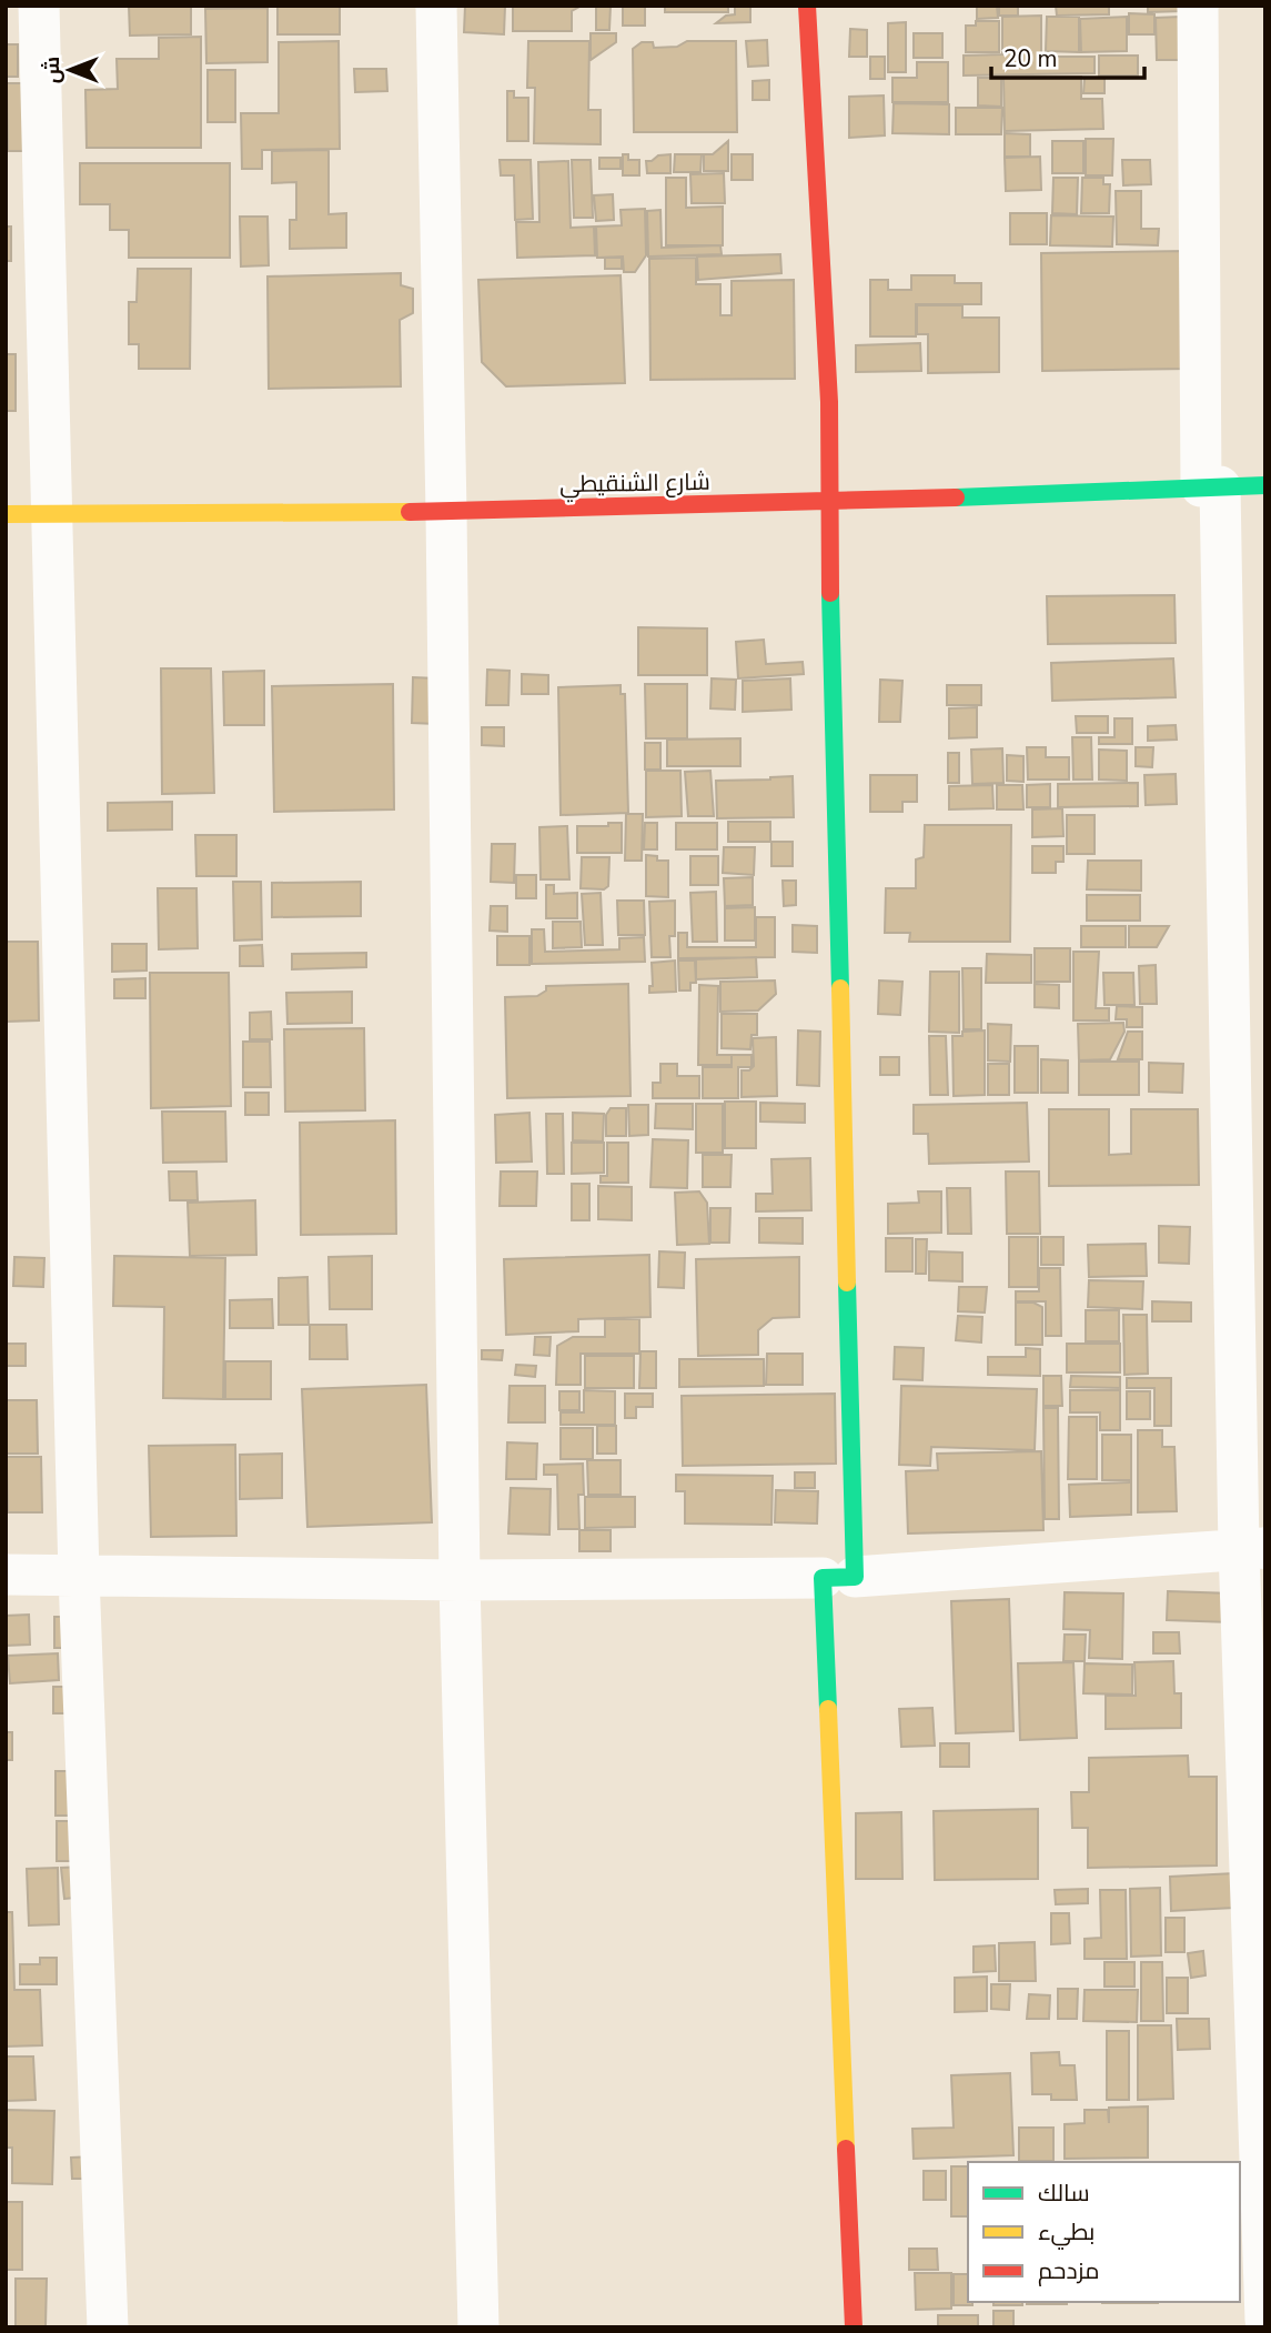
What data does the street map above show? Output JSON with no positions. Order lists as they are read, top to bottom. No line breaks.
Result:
{"streets":{"street":["شارع الشنقيطي"]},"legend":["سالك","بطيء","مزدحم"],"scale_bar":"20 m","north":"left"}
